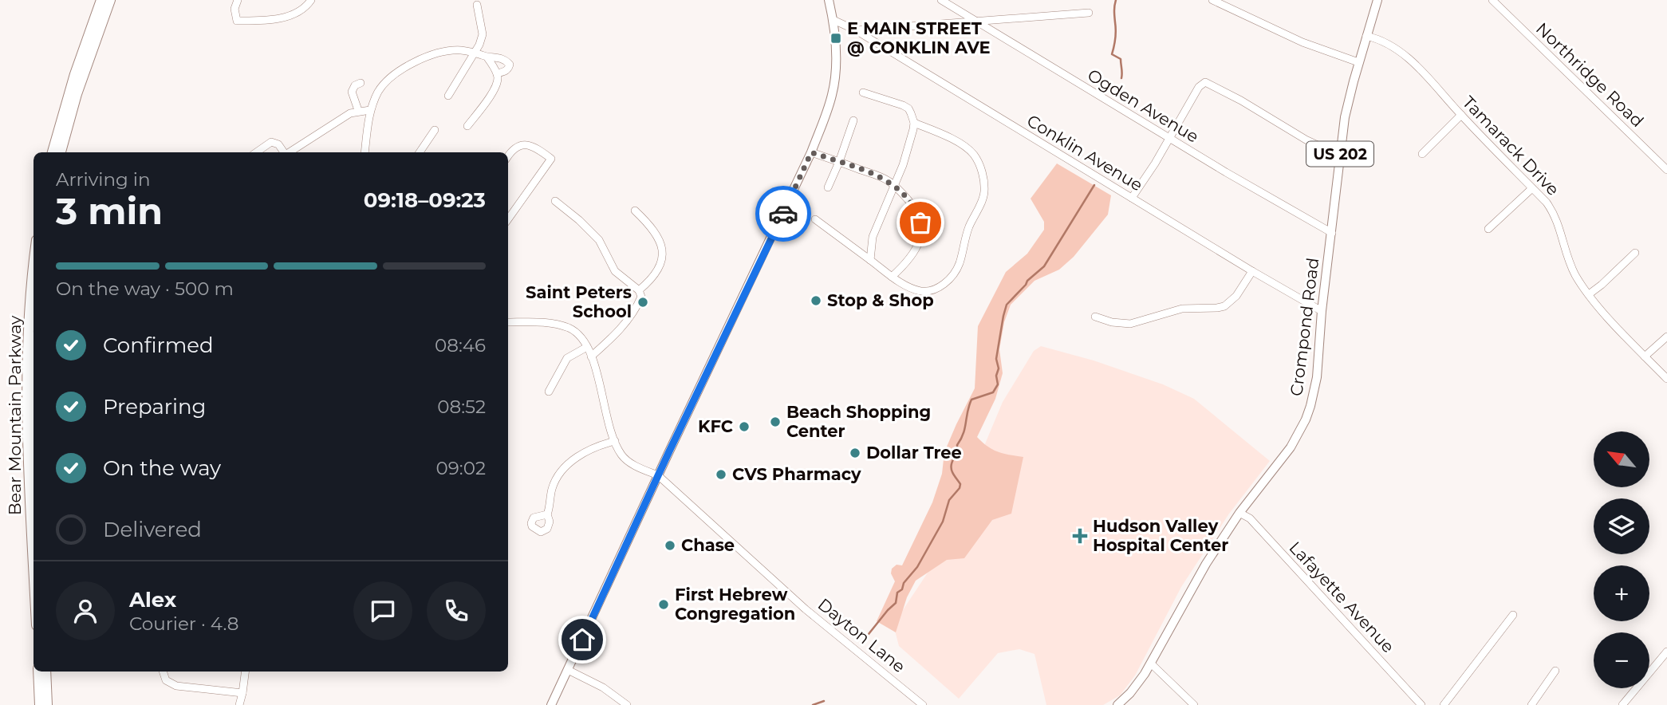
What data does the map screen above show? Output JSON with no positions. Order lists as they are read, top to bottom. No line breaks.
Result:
{"streets":{"highway":["Bear Mountain Parkway"],"main road":["US 202","Crompond Road"],"street":["Northridge Road","Ogden Avenue","Tamarack Drive","Conklin Avenue","Lafayette Avenue","Dayton Lane"]},"crossings":[["Ogden Avenue","Crompond Road"],["Tamarack Drive","Crompond Road"],["Conklin Avenue","Crompond Road"],["Crompond Road","Lafayette Avenue"]],"places":{"transit":["E MAIN STREET @ CONKLIN AVE"],"other":["Stop & Shop","Saint Peters School","Beach Shopping Center","KFC","Dollar Tree","CVS Pharmacy","Chase","First Hebrew Congregation"],"health":["Hudson Valley Hospital Center"]},"north":"top left","page":{"heading":["3 min","Arriving in","09:18–09:23"],"panel":["Alex","Courier · 4.8"],"bar":"On the way · 500 m","list":[["Confirmed","08:46"],["Preparing","08:52"],["On the way","09:02"],"Delivered"],"map_buttons":["+","−"]}}
